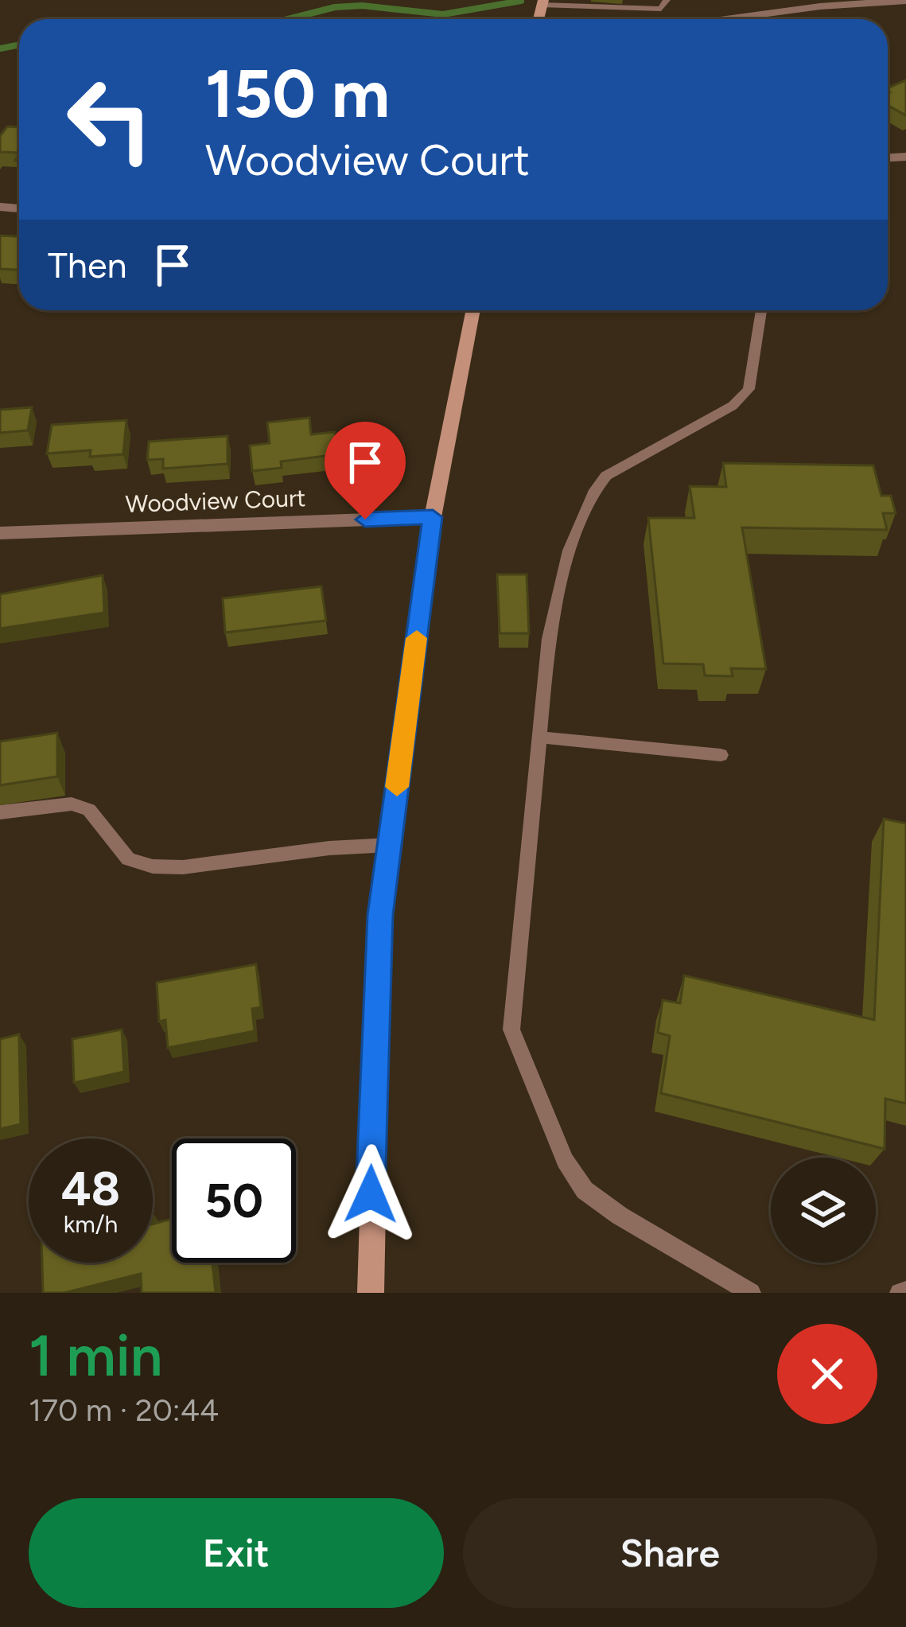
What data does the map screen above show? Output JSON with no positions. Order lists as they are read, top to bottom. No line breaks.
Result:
{"streets":{"street":["Woodview Court"]},"page":{"turn":["150 m","Woodview Court"],"then":"Then","speed":"48 km/h","limit":"50","heading":["1 min","170 m · 20:44"],"buttons":["Exit","Share"]}}
